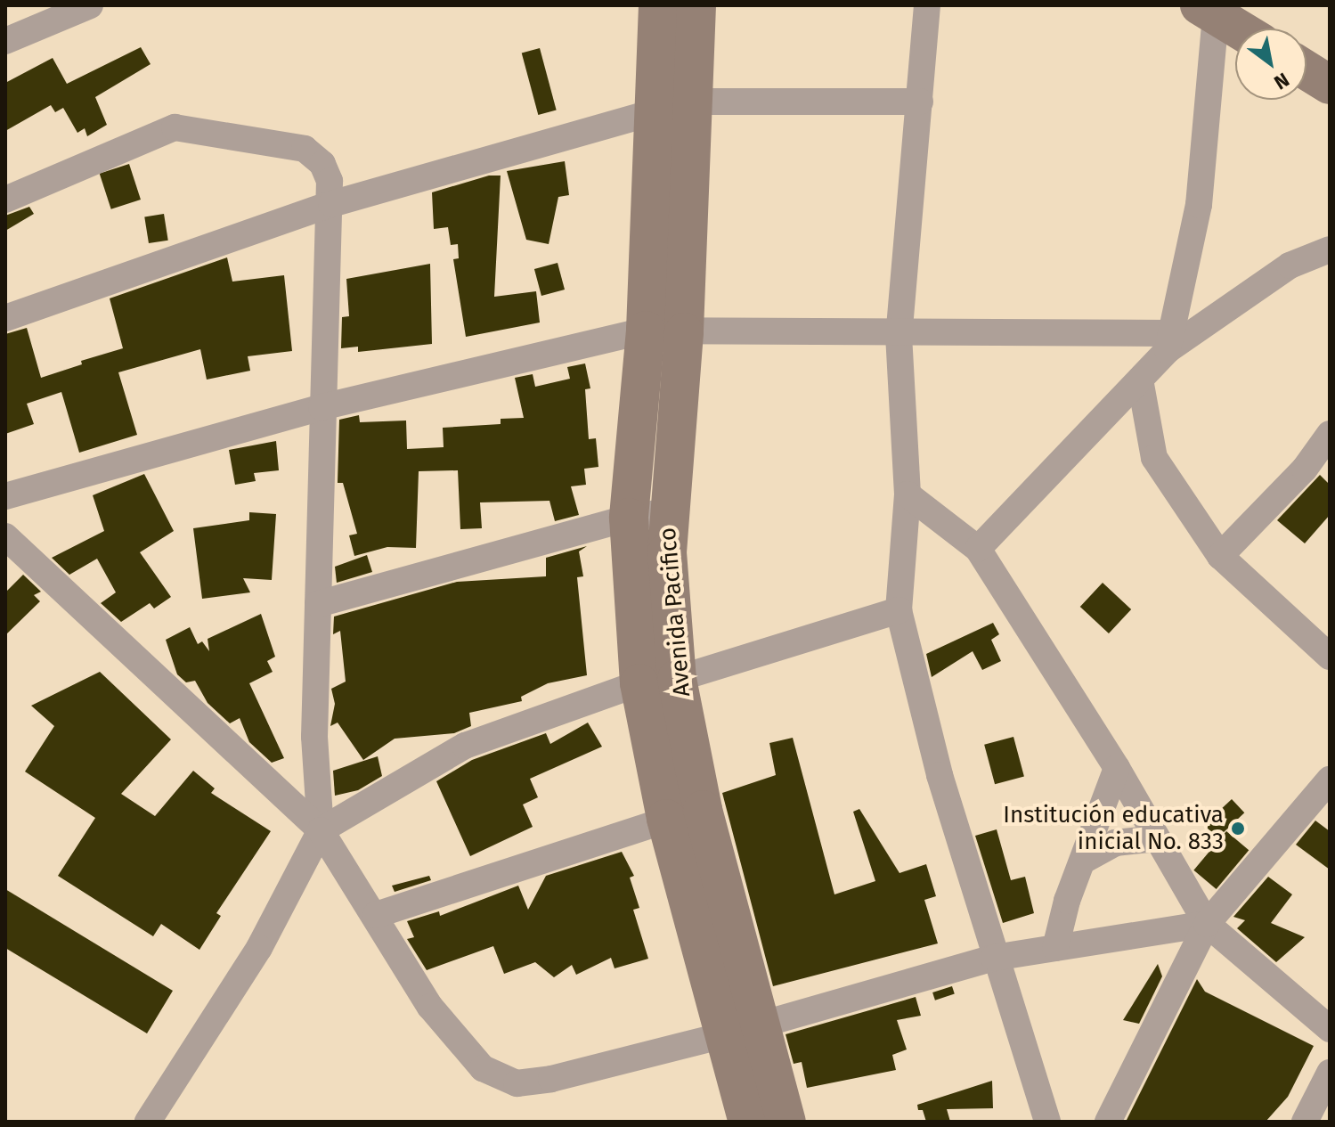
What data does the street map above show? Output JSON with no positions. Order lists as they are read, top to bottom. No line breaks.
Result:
{"streets":{"main road":["Avenida Pacifico"]},"places":["Institución educativa inicial No. 833"],"north":"bottom right"}
